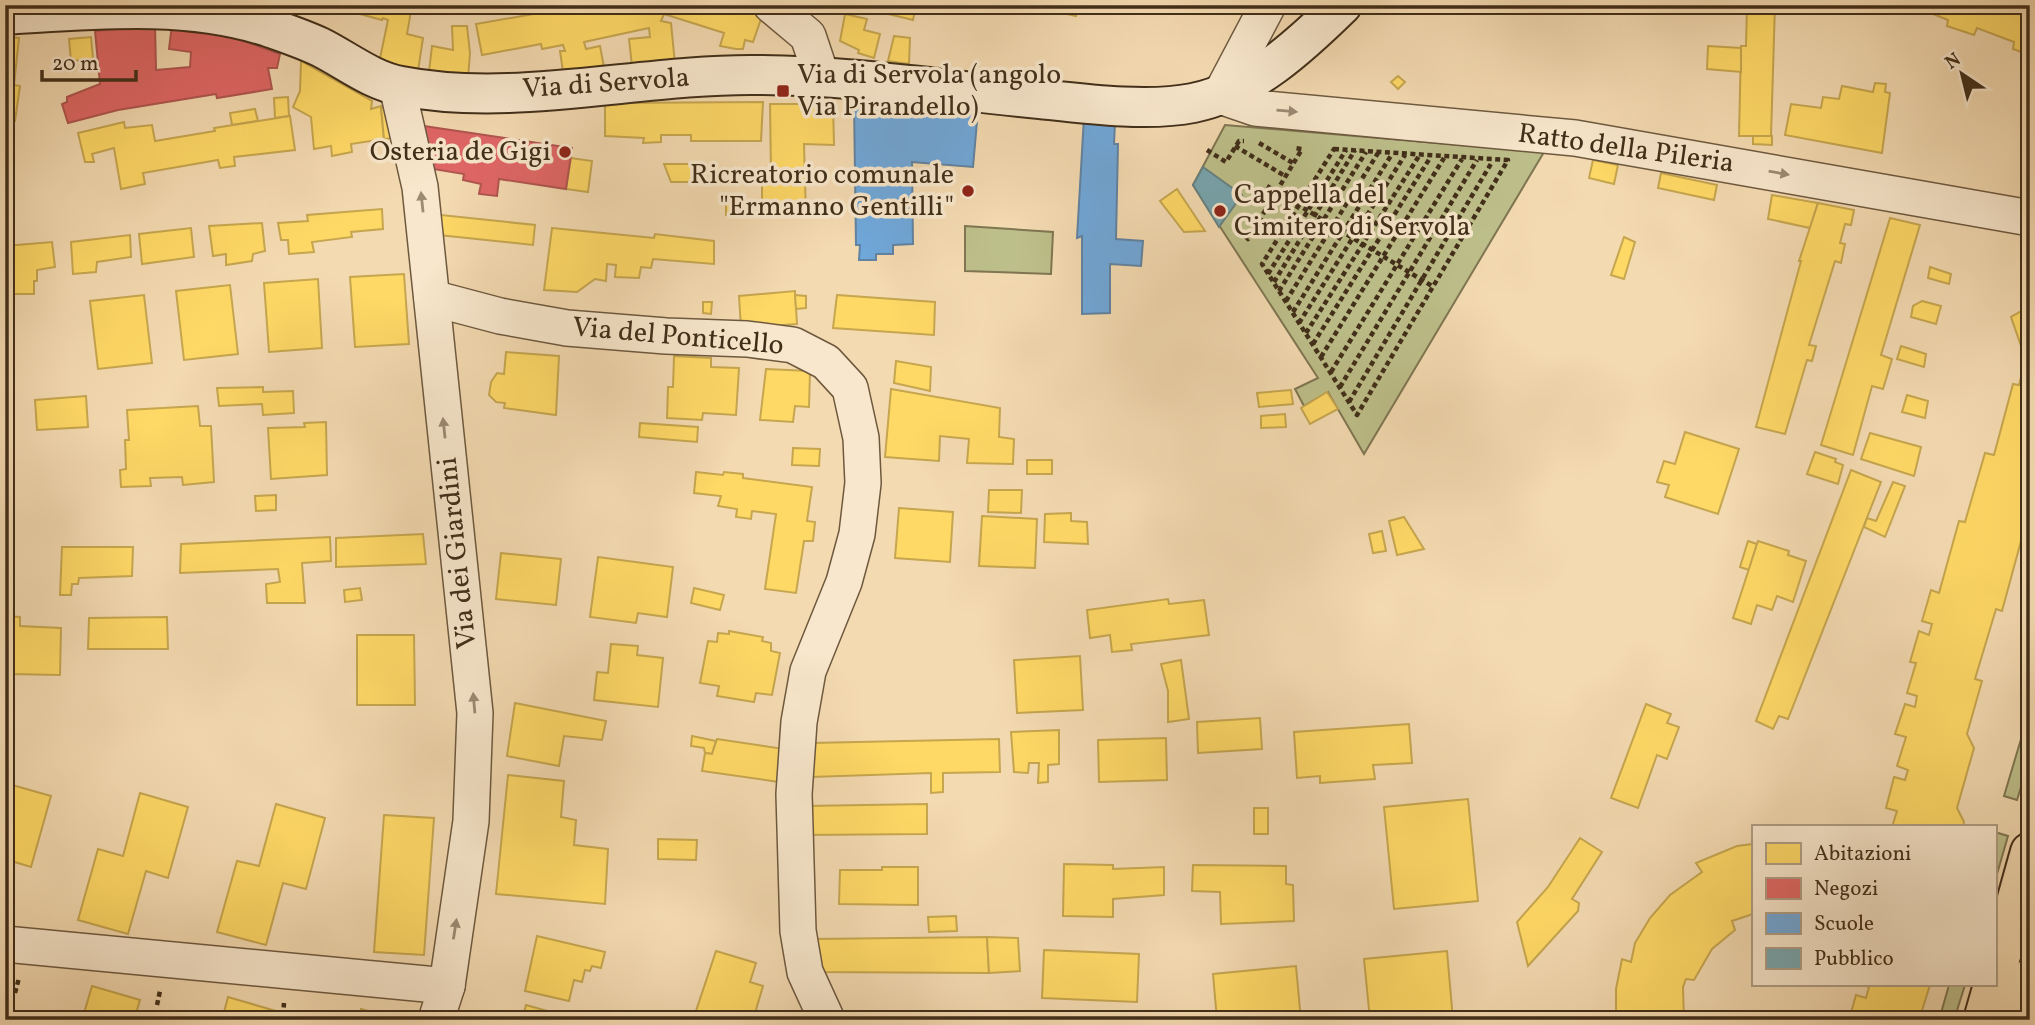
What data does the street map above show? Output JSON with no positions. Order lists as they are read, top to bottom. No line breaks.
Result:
{"streets":{"main road":["Via di Servola"],"street":["Ratto della Pileria","Via del Ponticello","Via dei Giardini"]},"crossings":[["Via di Servola","Ratto della Pileria"],["Via di Servola","Via dei Giardini"],["Via del Ponticello","Via dei Giardini"]],"one_way":["Ratto della Pileria","Via dei Giardini"],"places":{"transit":["Via di Servola (angolo Via Pirandello)"],"other":["Osteria de Gigi","Ricreatorio comunale \"Ermanno Gentilli\"","Cappella del Cimitero di Servola"]},"legend":["Abitazioni","Negozi","Scuole","Pubblico"],"scale_bar":"20 m","north":"top left"}
